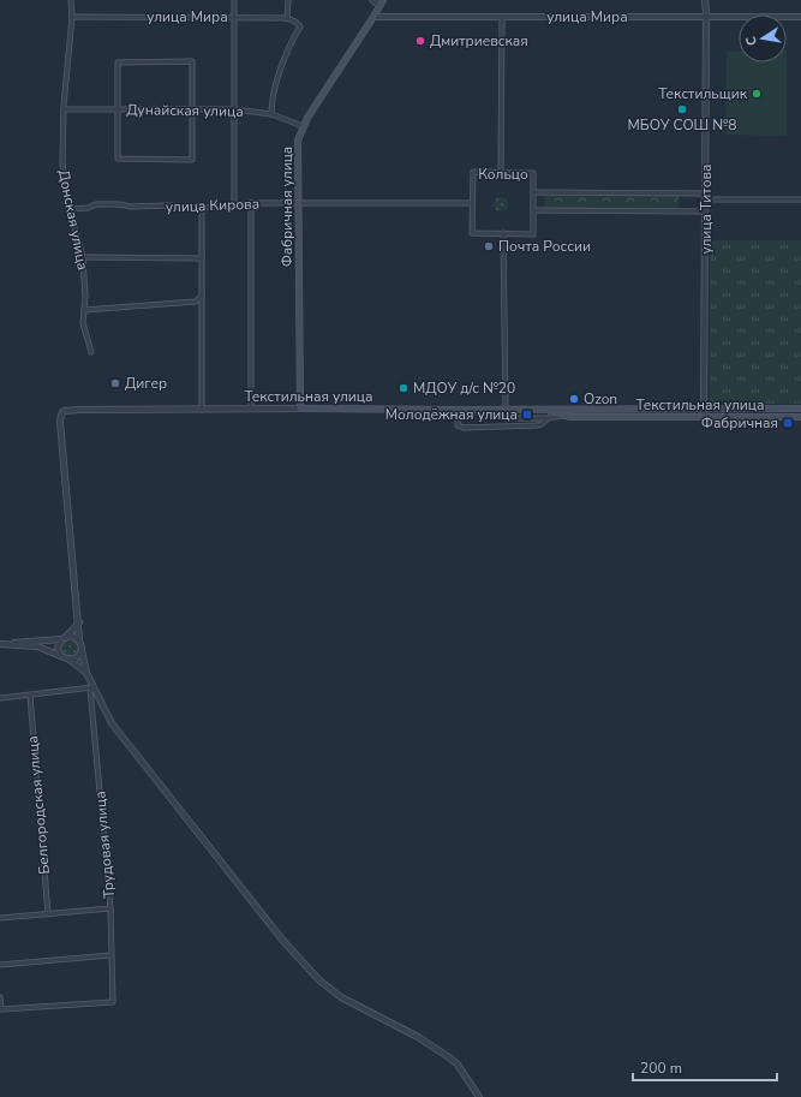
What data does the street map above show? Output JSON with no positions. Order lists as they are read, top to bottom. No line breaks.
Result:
{"streets":{"main road":["Фабричная улица","Текстильная улица"],"street":["улица Мира","Дунайская улица","Кольцо","улица Кирова","улица Титова","Донская улица","Белгородская улица","Трудовая улица"]},"crossings":[["улица Мира","Фабричная улица"],["улица Мира","улица Титова"],["улица Мира","Донская улица"],["Дунайская улица","Фабричная улица"],["Дунайская улица","Донская улица"],["Кольцо","улица Кирова"],["улица Кирова","Фабричная улица"],["улица Кирова","Донская улица"],["Фабричная улица","Текстильная улица"],["улица Титова","Текстильная улица"]],"places":{"other":["Дмитриевская","Текстильщик","МБОУ СОШ №8","Почта России","Дигер","МДОУ д/с №20","Ozon"],"transit":["Молодёжная улица","Фабричная"]},"scale_bar":"200 m","north":"left"}
